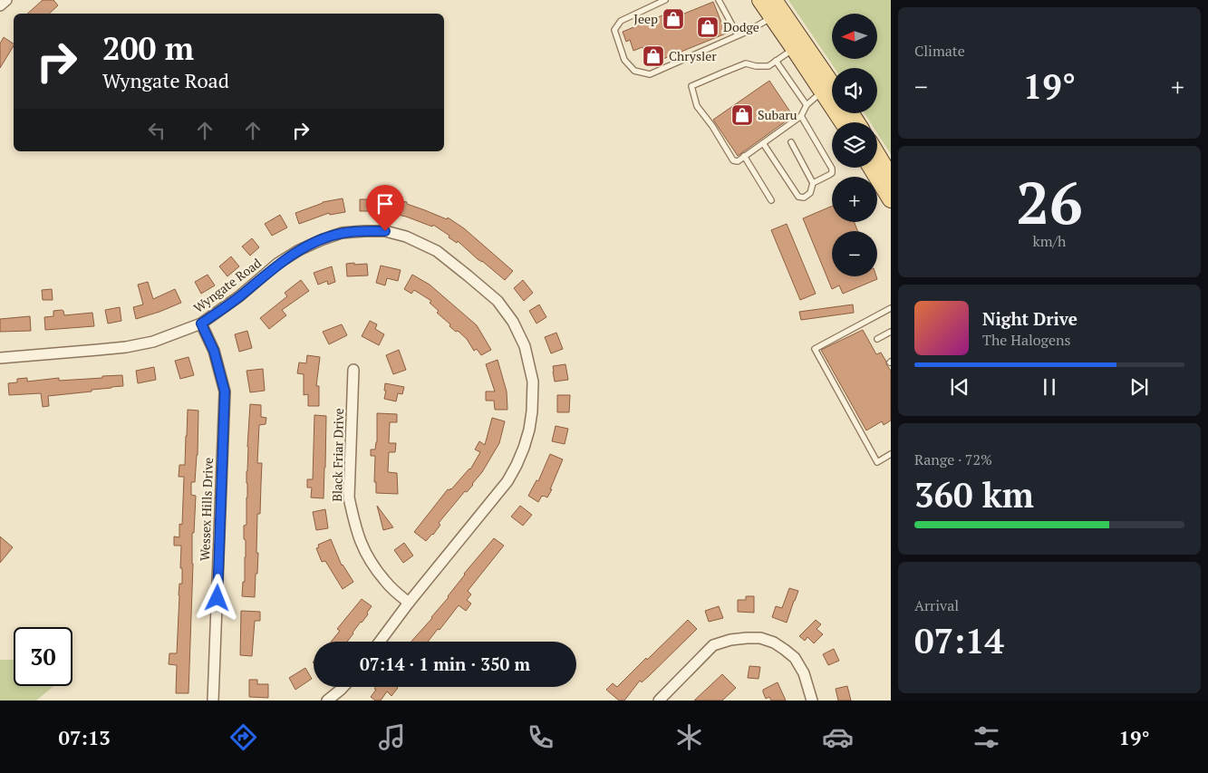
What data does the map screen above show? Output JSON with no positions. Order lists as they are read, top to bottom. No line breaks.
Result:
{"streets":{"street":["Wyngate Road","Black Friar Drive","Wessex Hills Drive"]},"crossings":[["Wyngate Road","Black Friar Drive"],["Wyngate Road","Wessex Hills Drive"]],"places":{"shop":["Jeep","Dodge","Chrysler","Subaru"]},"north":"left","page":{"tile":["Climate",["26","km/h"],["Range · 72%","360 km"],["Arrival","07:14"]],"map_buttons":["+","−"],"turn":["200 m","Wyngate Road"],"heat":["−","19°","+"],"song":["Night Drive","The Halogens"],"limit":"30","trip":"07:14 · 1 min · 350 m","tabs":["07:13","19°"]}}
